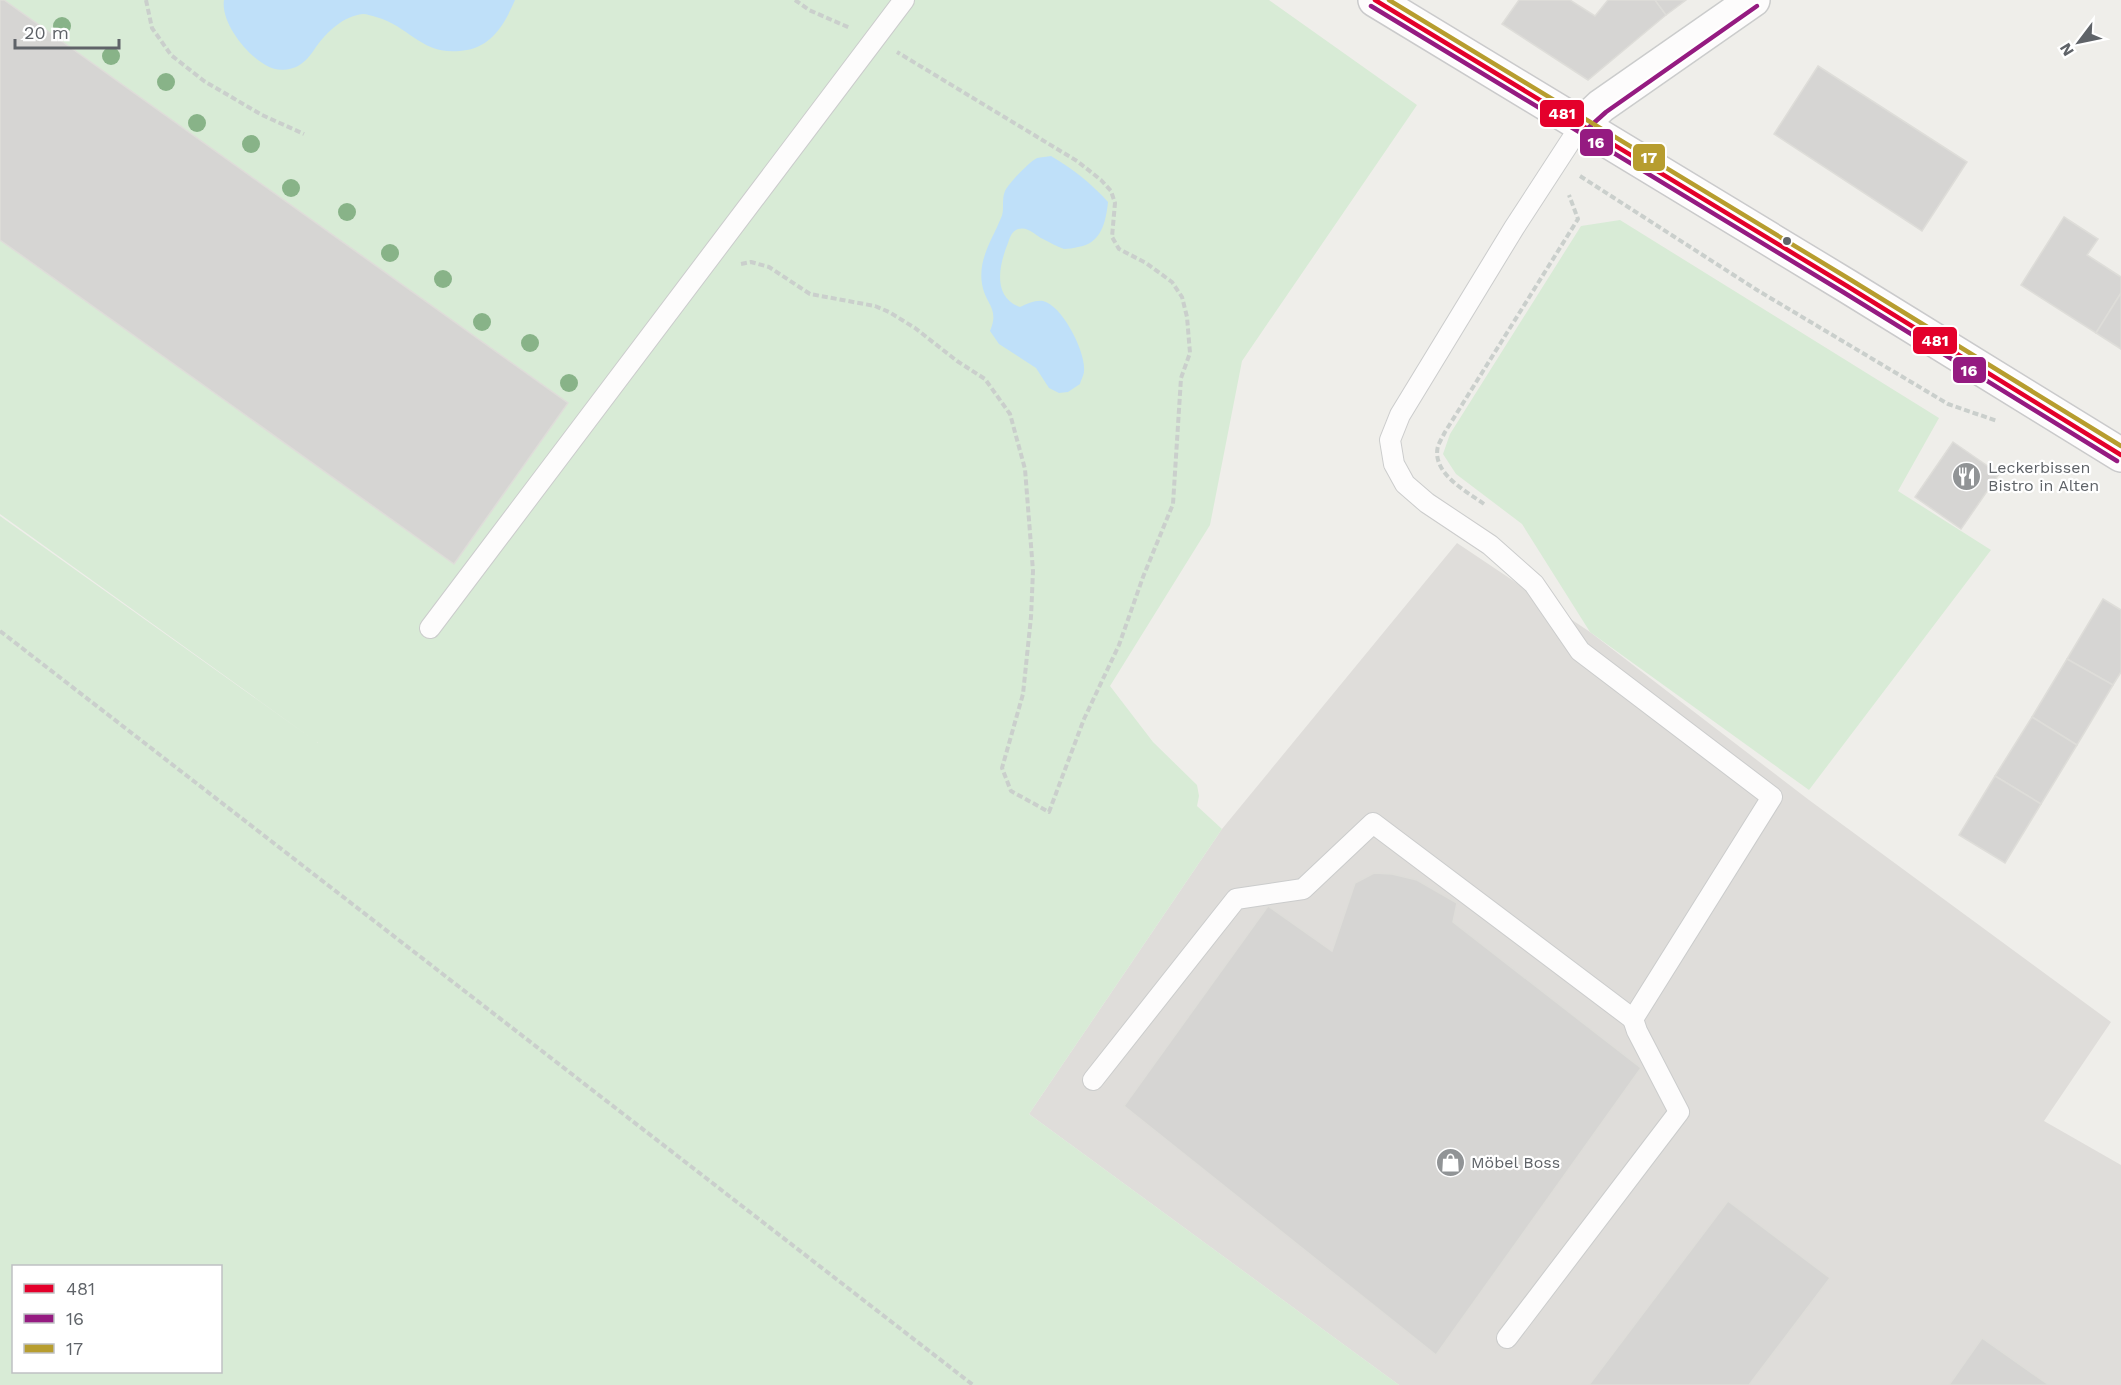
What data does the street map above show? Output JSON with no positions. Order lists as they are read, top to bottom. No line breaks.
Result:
{"places":{"restaurant":["Leckerbissen Bistro in Alten"],"shop":["Möbel Boss"]},"lines":["transit line 481","transit line 17","transit line 16"],"legend":["481","16","17"],"scale_bar":"20 m","north":"bottom left"}
